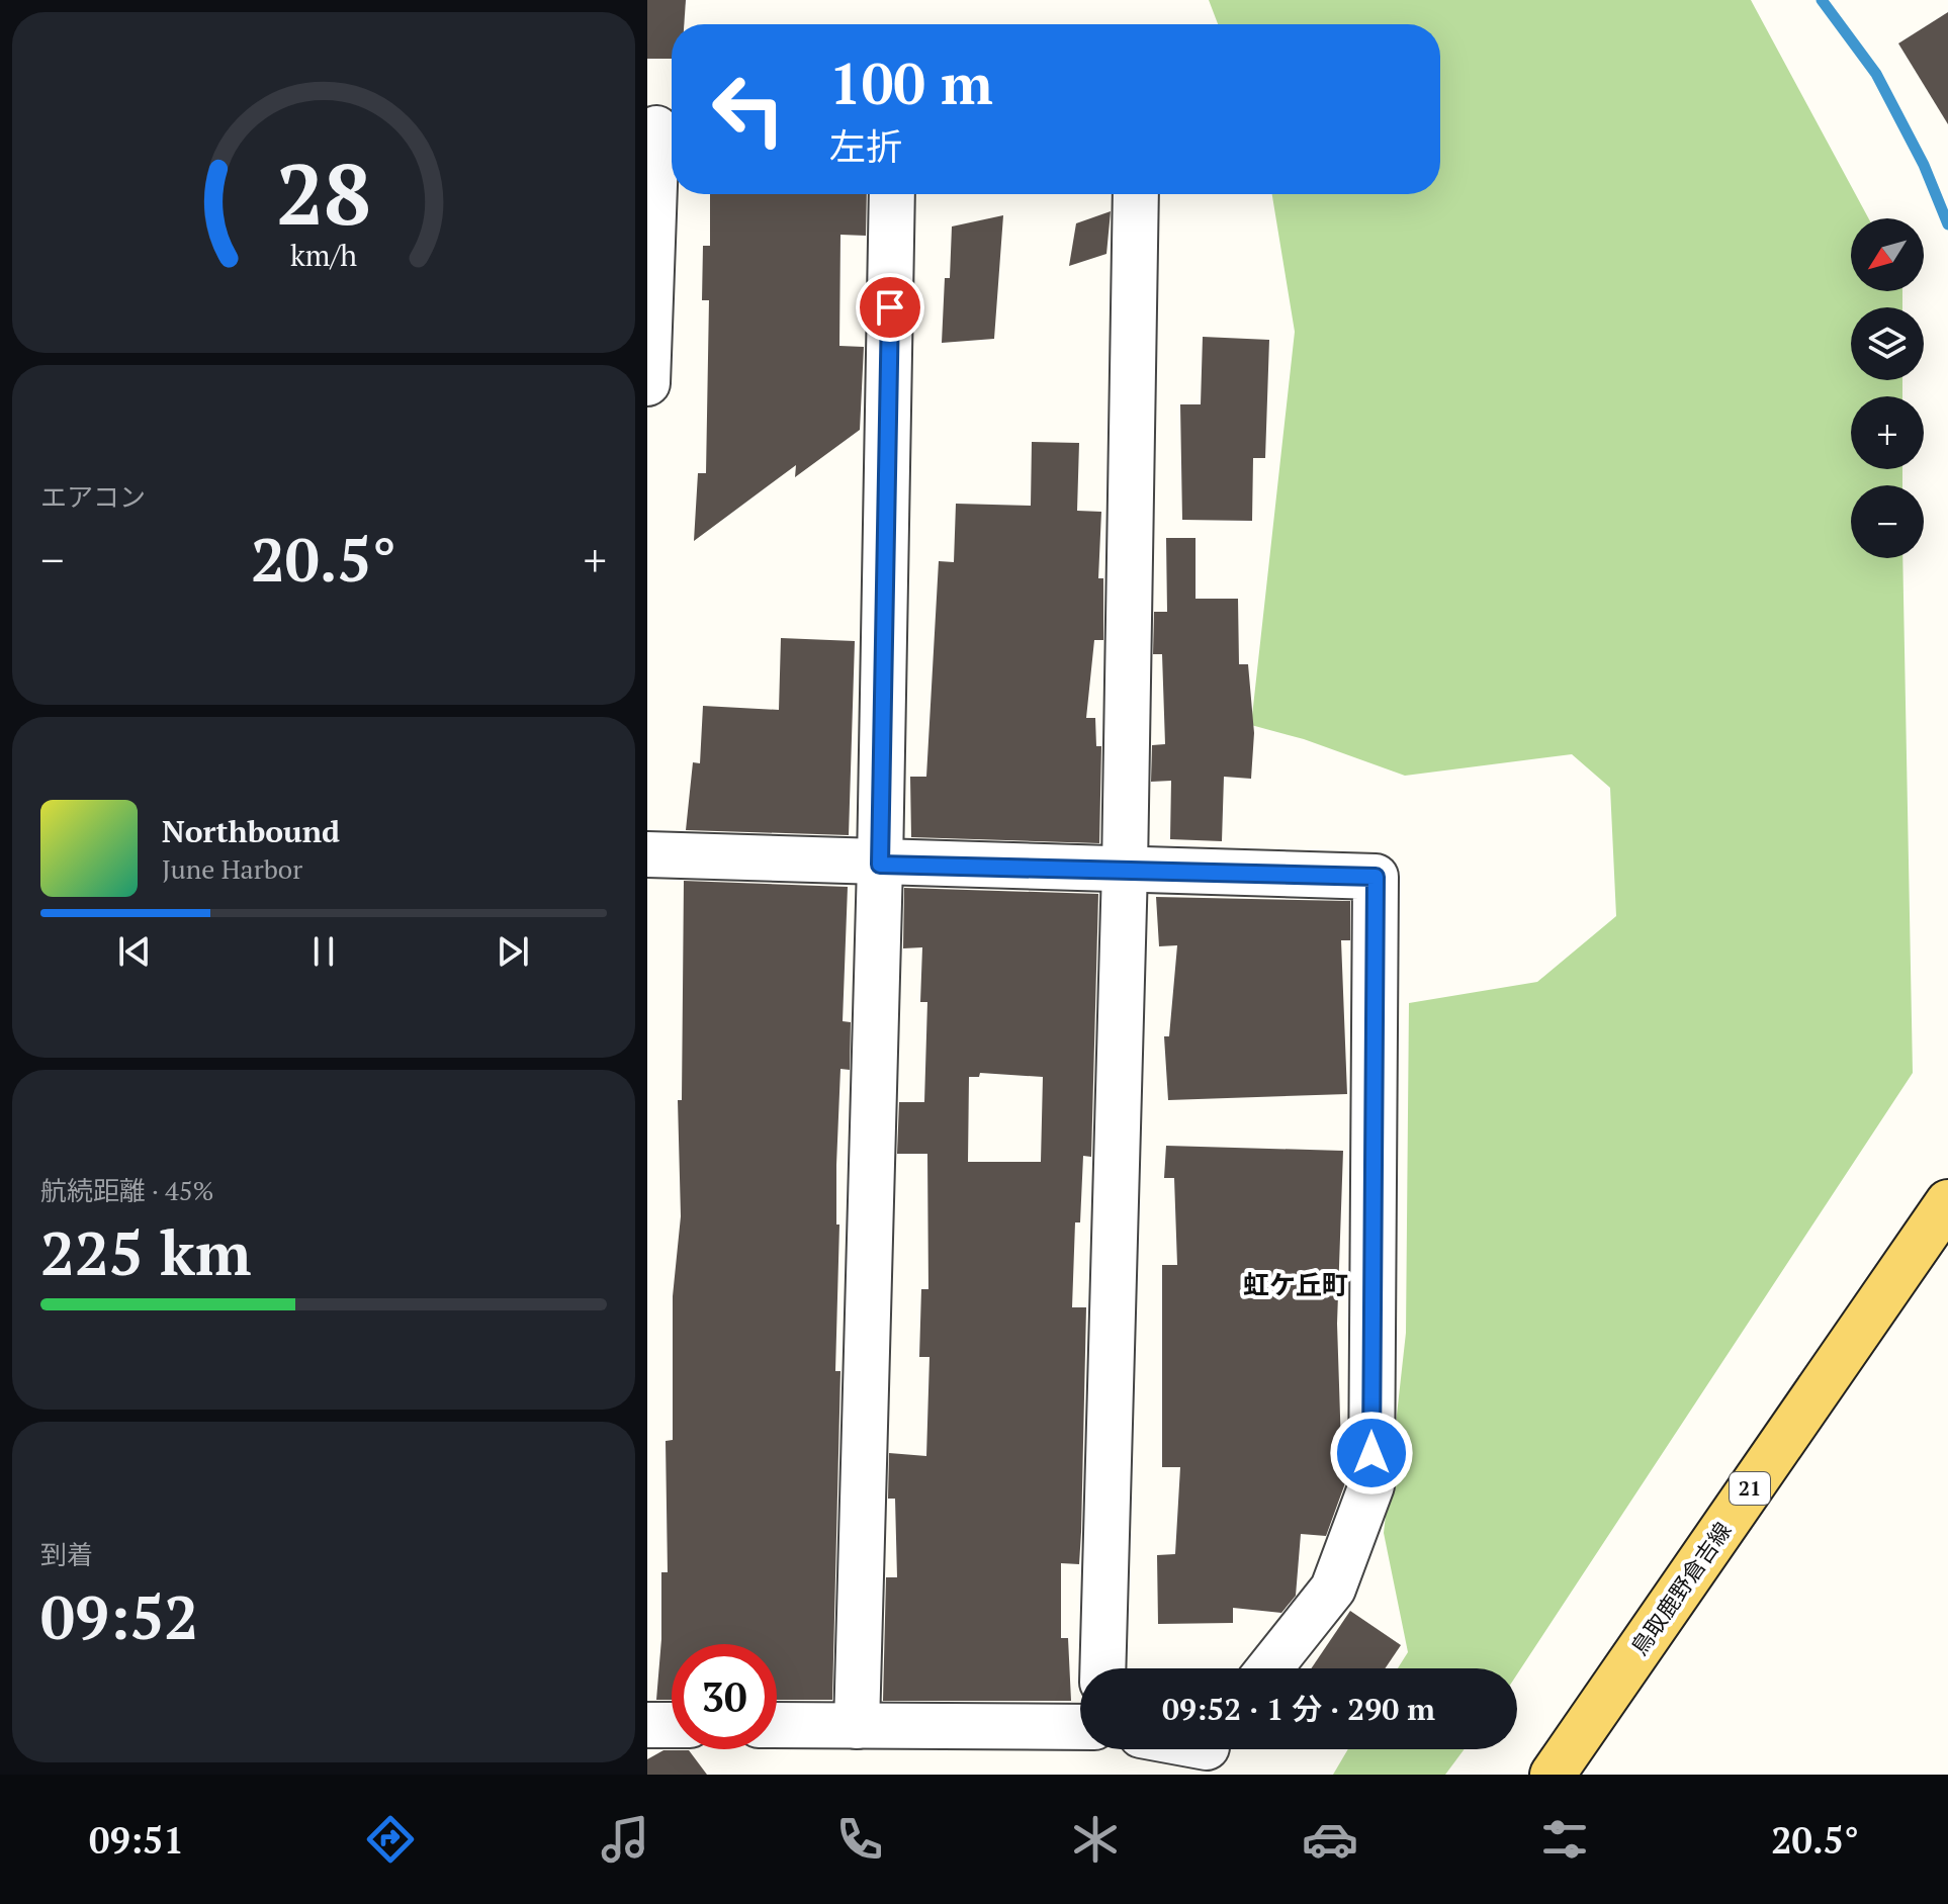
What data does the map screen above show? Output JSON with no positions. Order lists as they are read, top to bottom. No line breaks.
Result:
{"streets":{"main road":["21","鳥取鹿野倉吉線"]},"districts":["虹ケ丘町"],"north":"bottom left","page":{"turn":["100 m","左折"],"map_buttons":["+","−"],"tile":["エアコン",["航続距離 · 45%","225 km"],["到着","09:52"]],"heat":["−","20.5°","+"],"song":["Northbound","June Harbor"],"limit":"30","trip":"09:52 · 1 分 · 290 m","tabs":["09:51","20.5°"],"gauge":["28","km/h"]}}
